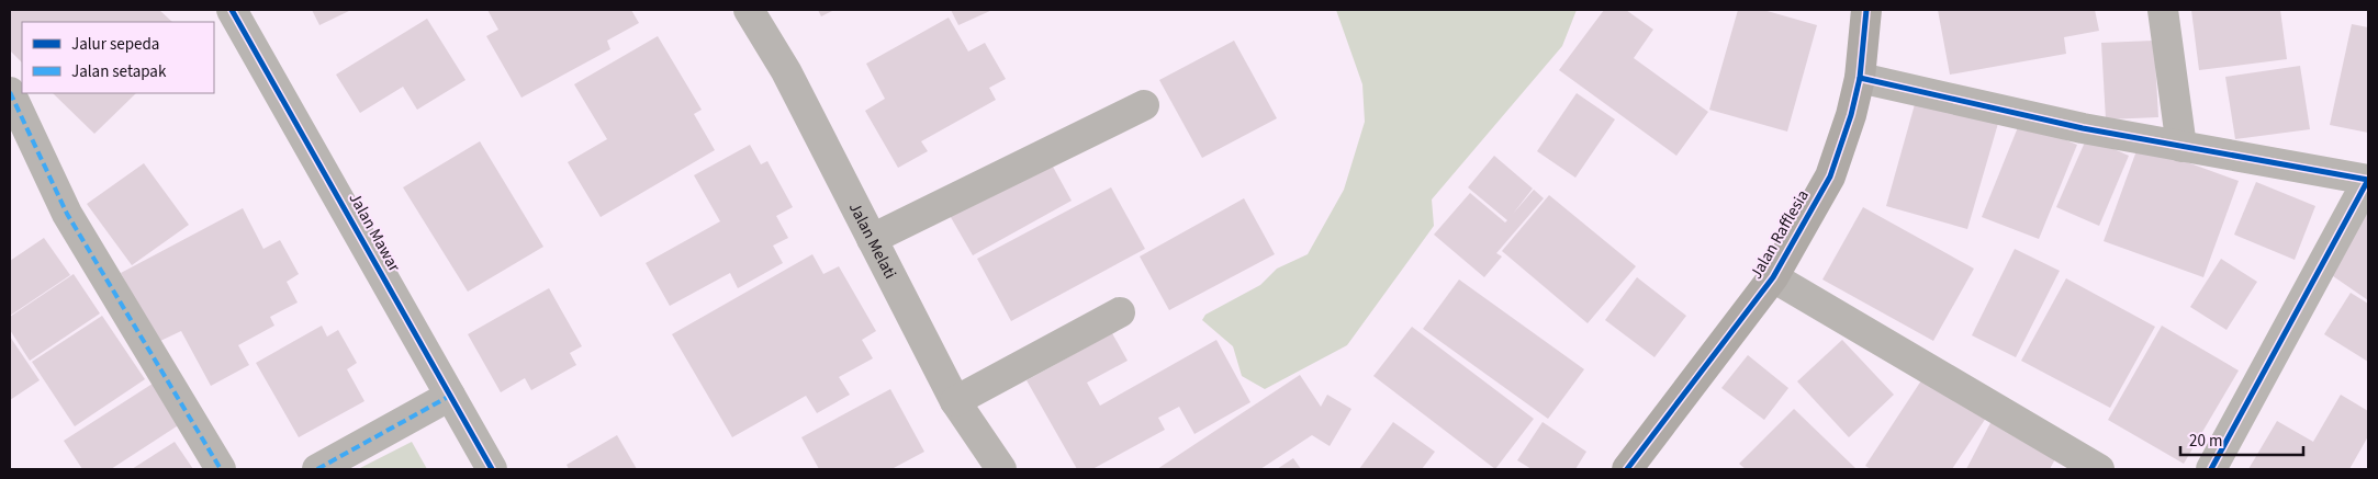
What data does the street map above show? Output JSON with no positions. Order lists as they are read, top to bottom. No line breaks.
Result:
{"streets":{"street":["Jalan Mawar","Jalan Rafflesia","Jalan Melati"]},"legend":["Jalur sepeda","Jalan setapak"],"scale_bar":"20 m"}
